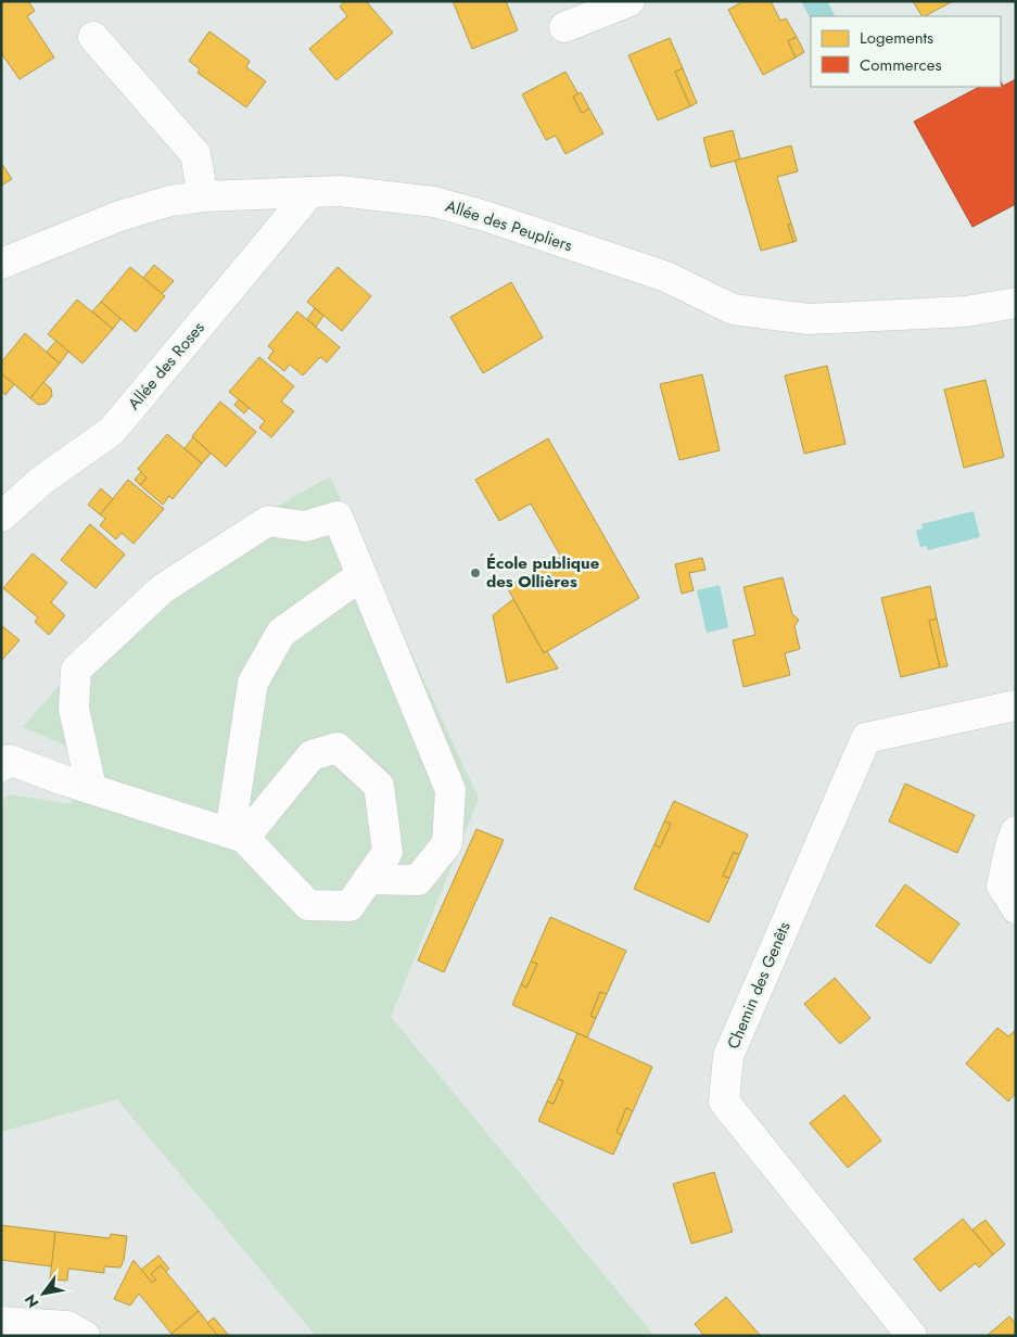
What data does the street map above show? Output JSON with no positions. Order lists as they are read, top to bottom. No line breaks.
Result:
{"streets":{"street":["Allée des Peupliers","Allée des Roses","Chemin des Genêts"]},"crossings":[["Allée des Peupliers","Allée des Roses"]],"places":["École publique des Ollières"],"legend":["Logements","Commerces"],"north":"bottom left"}
